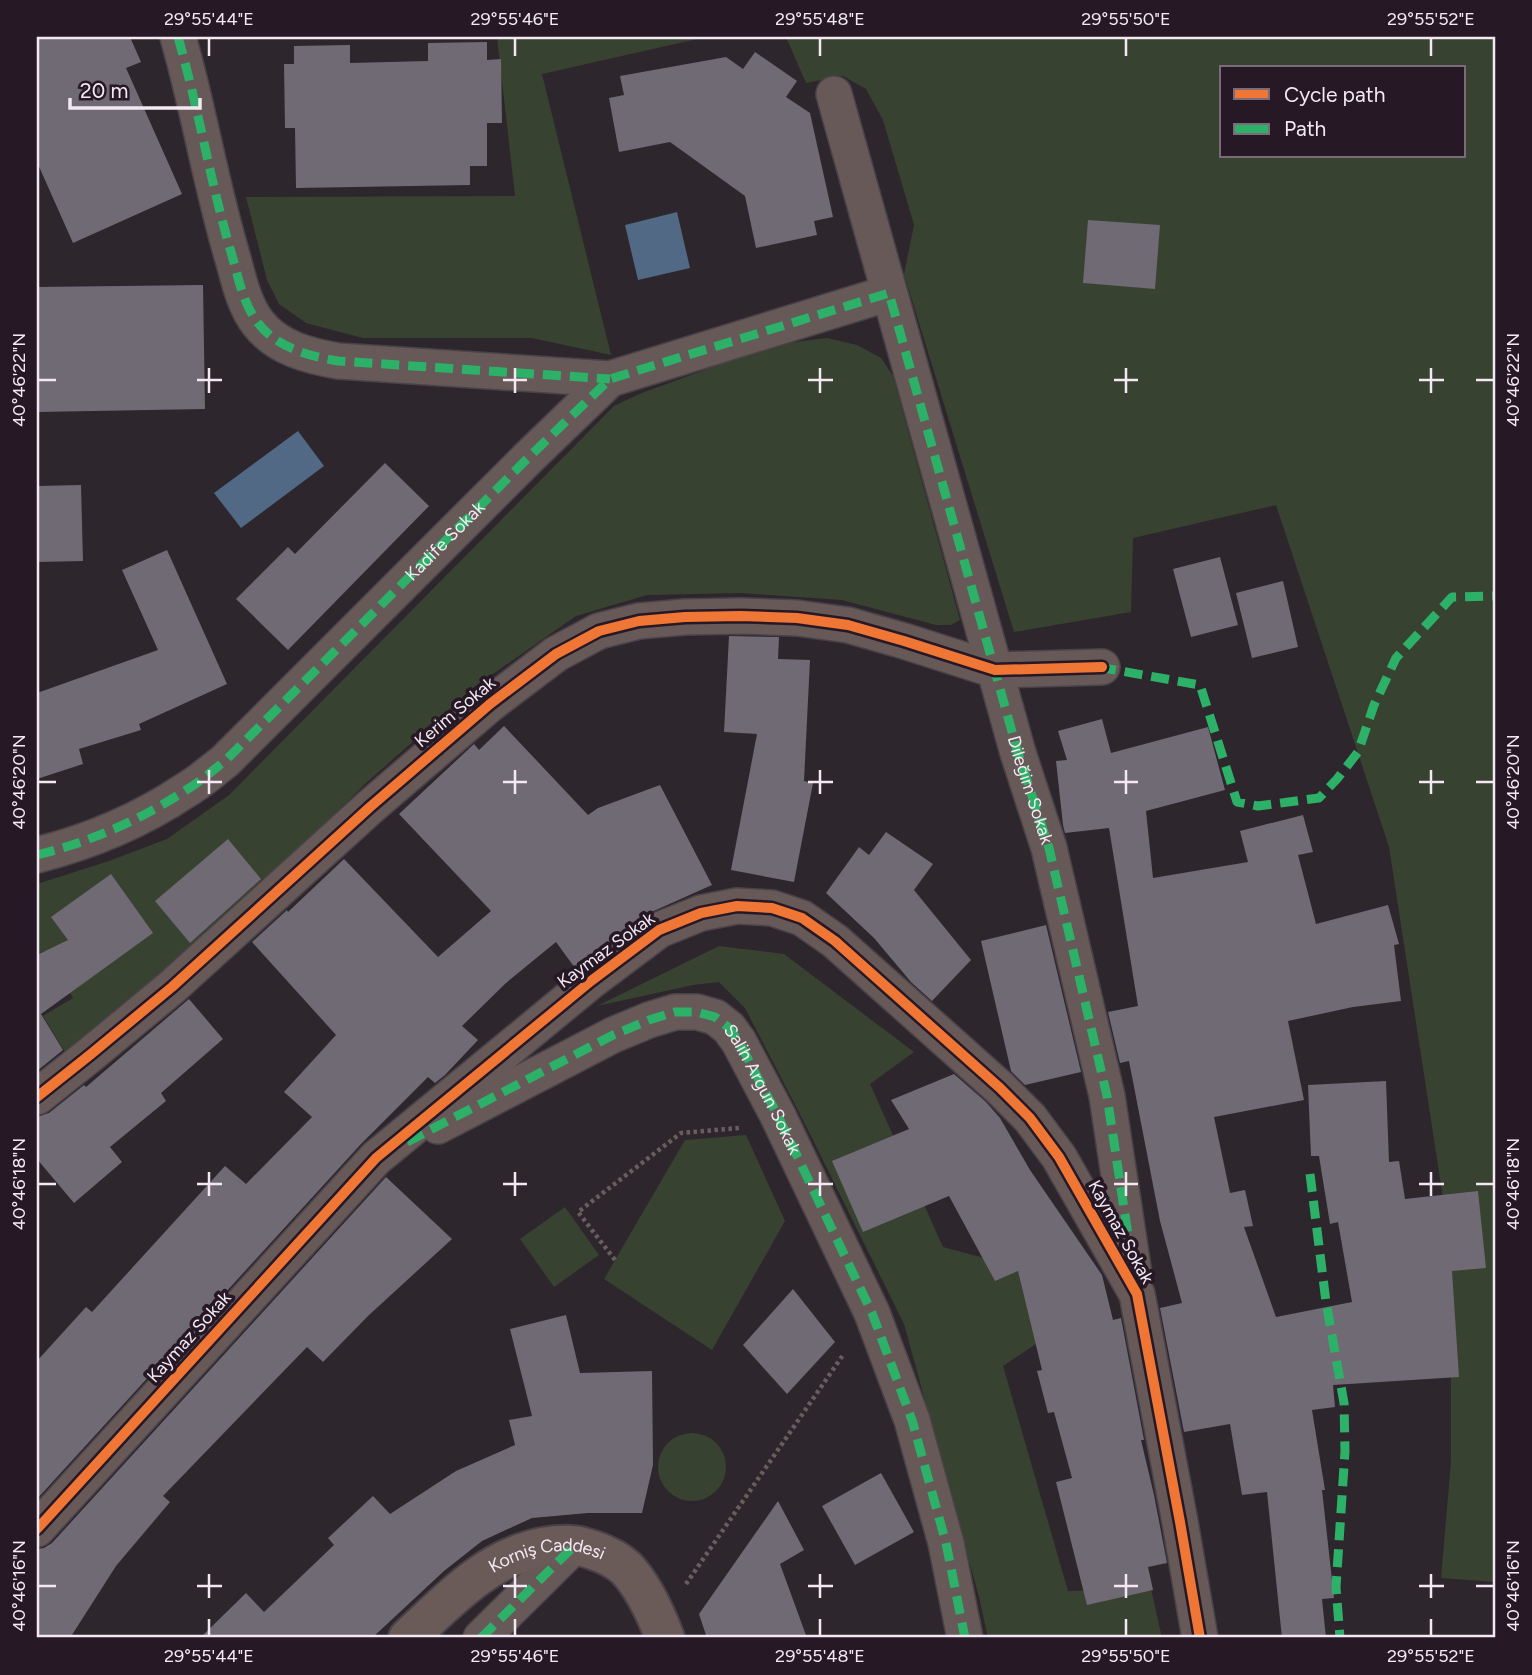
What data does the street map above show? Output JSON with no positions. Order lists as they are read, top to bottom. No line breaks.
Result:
{"streets":{"main road":["Korniş Caddesi"],"street":["Kadife Sokak","Kerim Sokak","Dileğim Sokak","Kaymaz Sokak","Salih Argun Sokak"]},"crossings":[["Kadife Sokak","Dileğim Sokak"],["Kerim Sokak","Dileğim Sokak"],["Dileğim Sokak","Kaymaz Sokak"],["Kaymaz Sokak","Salih Argun Sokak"]],"legend":["Cycle path","Path"],"scale_bar":"20 m","coordinates":["29°55'44\"E","29°55'46\"E","29°55'48\"E","29°55'50\"E","29°55'52\"E","40°46'22\"N","40°46'20\"N","40°46'18\"N","40°46'16\"N"]}
